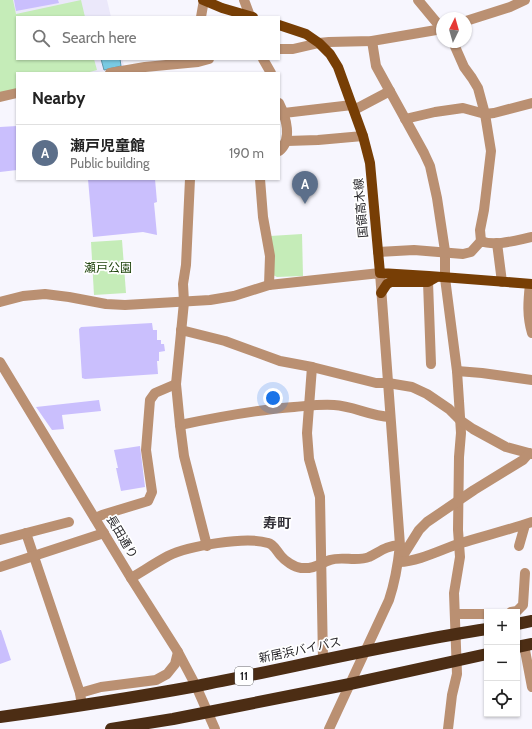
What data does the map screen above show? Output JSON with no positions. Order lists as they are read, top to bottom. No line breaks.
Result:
{"streets":{"highway":["新居浜バイパス","11"],"main road":["国領高木線"],"street":["長田通り"]},"crossings":[["長田通り","新居浜バイパス"],["長田通り","11"]],"districts":["寿町"],"parks":["瀬戸公園"],"north":"top","page":{"search":"Search here","heading":"Nearby","list":[{"mark":"A","name":"瀬戸児童館","note":"Public building","value":"190 m"}],"pins":"A","map_buttons":["+","−"]}}
